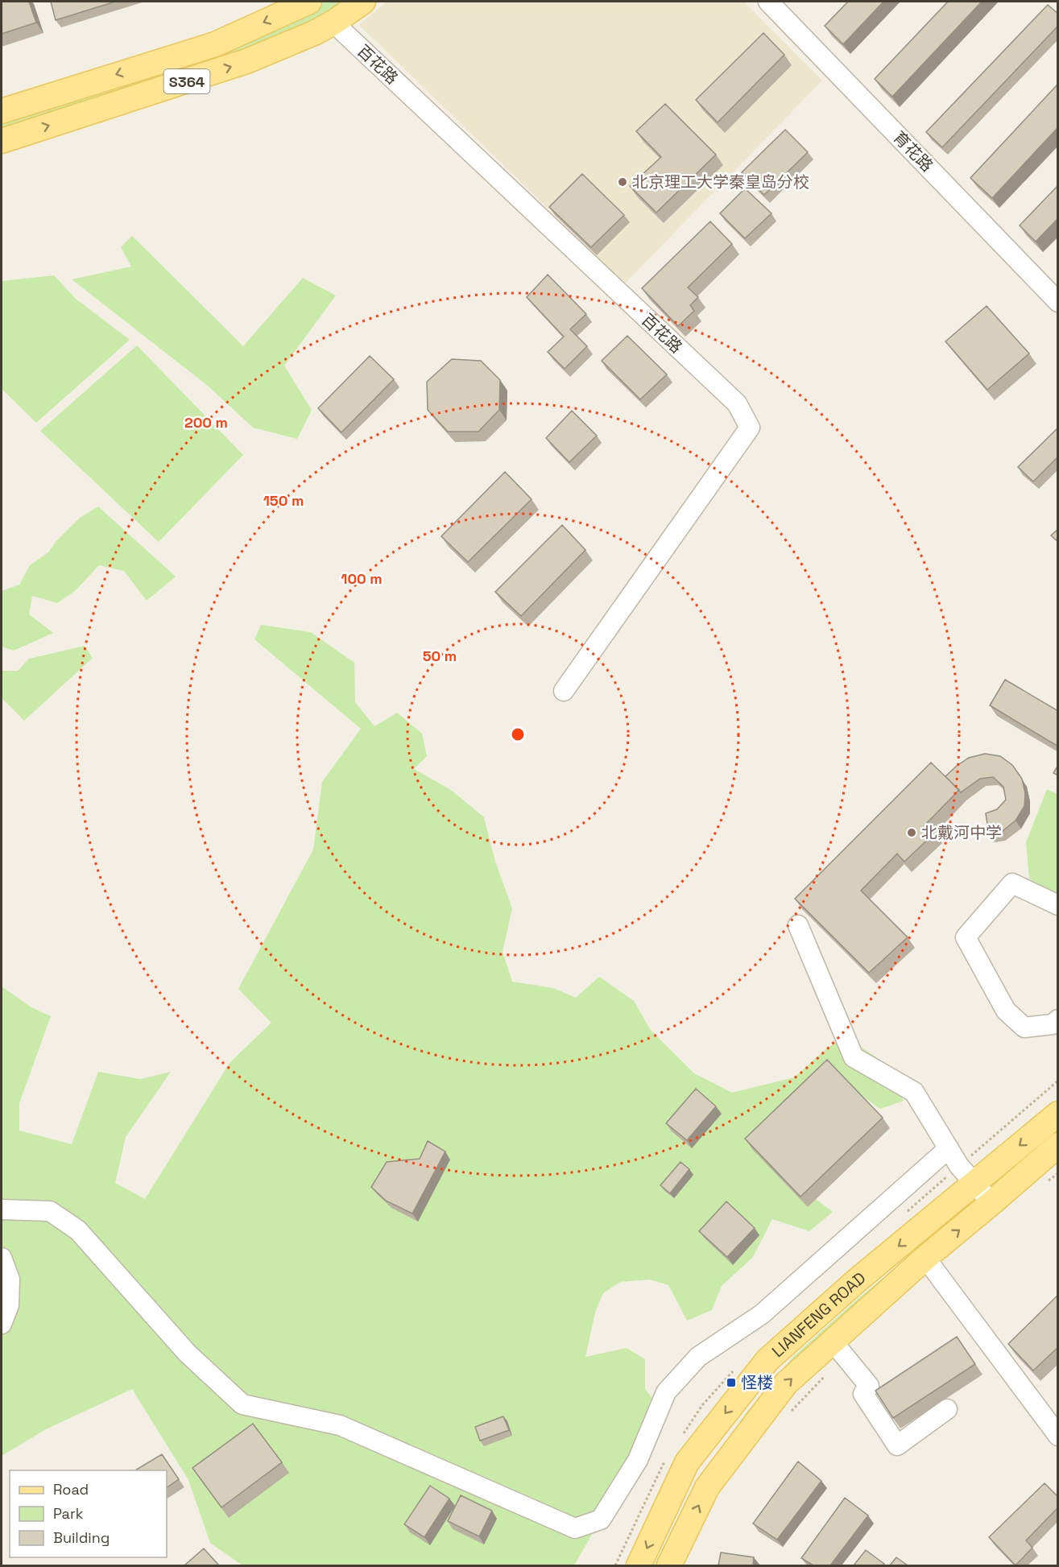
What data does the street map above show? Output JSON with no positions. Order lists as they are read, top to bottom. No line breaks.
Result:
{"streets":{"main road":["S364","LIANFENG ROAD"],"street":["百花路","育花路"]},"crossings":[["百花路","S364"]],"places":{"other":["北京理工大学秦皇岛分校","北戴河中学"],"transit":["怪楼"]},"legend":["Road","Park","Building"],"rings":["200 m","150 m","100 m","50 m"]}
